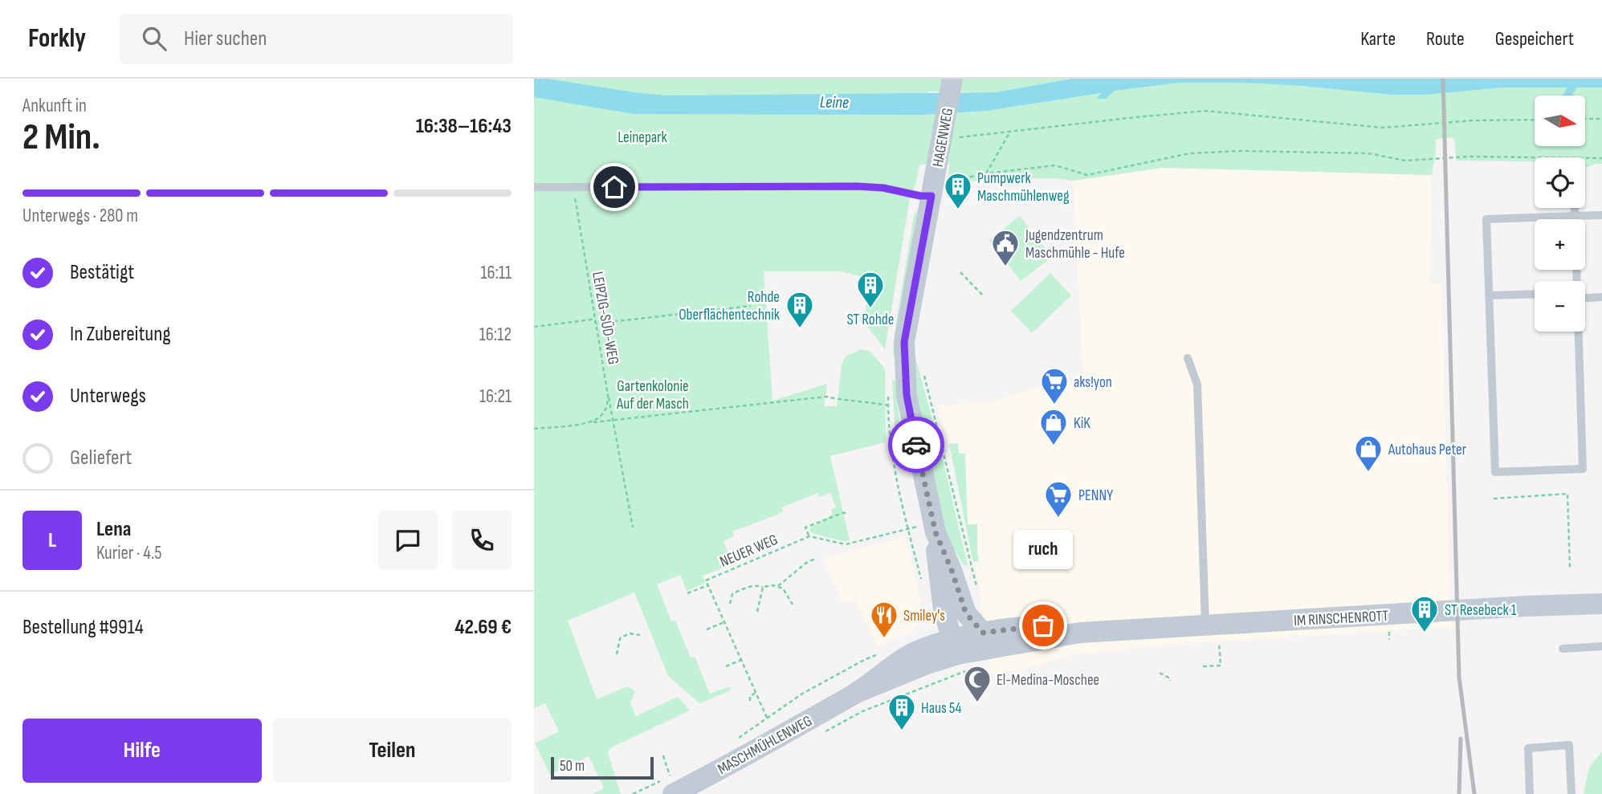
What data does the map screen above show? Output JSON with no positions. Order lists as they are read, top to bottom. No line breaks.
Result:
{"streets":{"main road":["HAGENWEG","IM RINSCHENROTT","MASCHMÜHLENWEG"],"path":["LEIPZIG-SÜD-WEG","NEUER WEG"]},"crossings":[["IM RINSCHENROTT","MASCHMÜHLENWEG"]],"water":["Leine"],"parks":["Leinepark","Gartenkolonie Auf der Masch"],"places":{"building":["Pumpwerk Maschmühlenweg","ST Rohde","Rohde Oberflächentechnik","ST Resebeck 1","Haus 54"],"public building":["Jugendzentrum Maschmühle - Hufe"],"supermarket":["aks!yon","PENNY"],"shop":["KiK","Autohaus Peter"],"other":["ruch"],"restaurant":["Smiley's"],"mosque":["El-Medina-Moschee"]},"scale_bar":"50 m","north":"right","page":{"header":"Forkly","search":"Hier suchen","nav":["Karte","Route","Gespeichert"],"heading":["2 Min.","Ankunft in","16:38–16:43"],"panel":["Lena","Kurier · 4.5","Bestellung #9914","42.69 €"],"map_buttons":["+","−"],"bar":"Unterwegs · 280 m","list":[["Bestätigt","16:11"],["In Zubereitung","16:12"],["Unterwegs","16:21"],"Geliefert"],"round":"L","bubble":"ruch","buttons":["Hilfe","Teilen"],"scale":"50 m"}}
